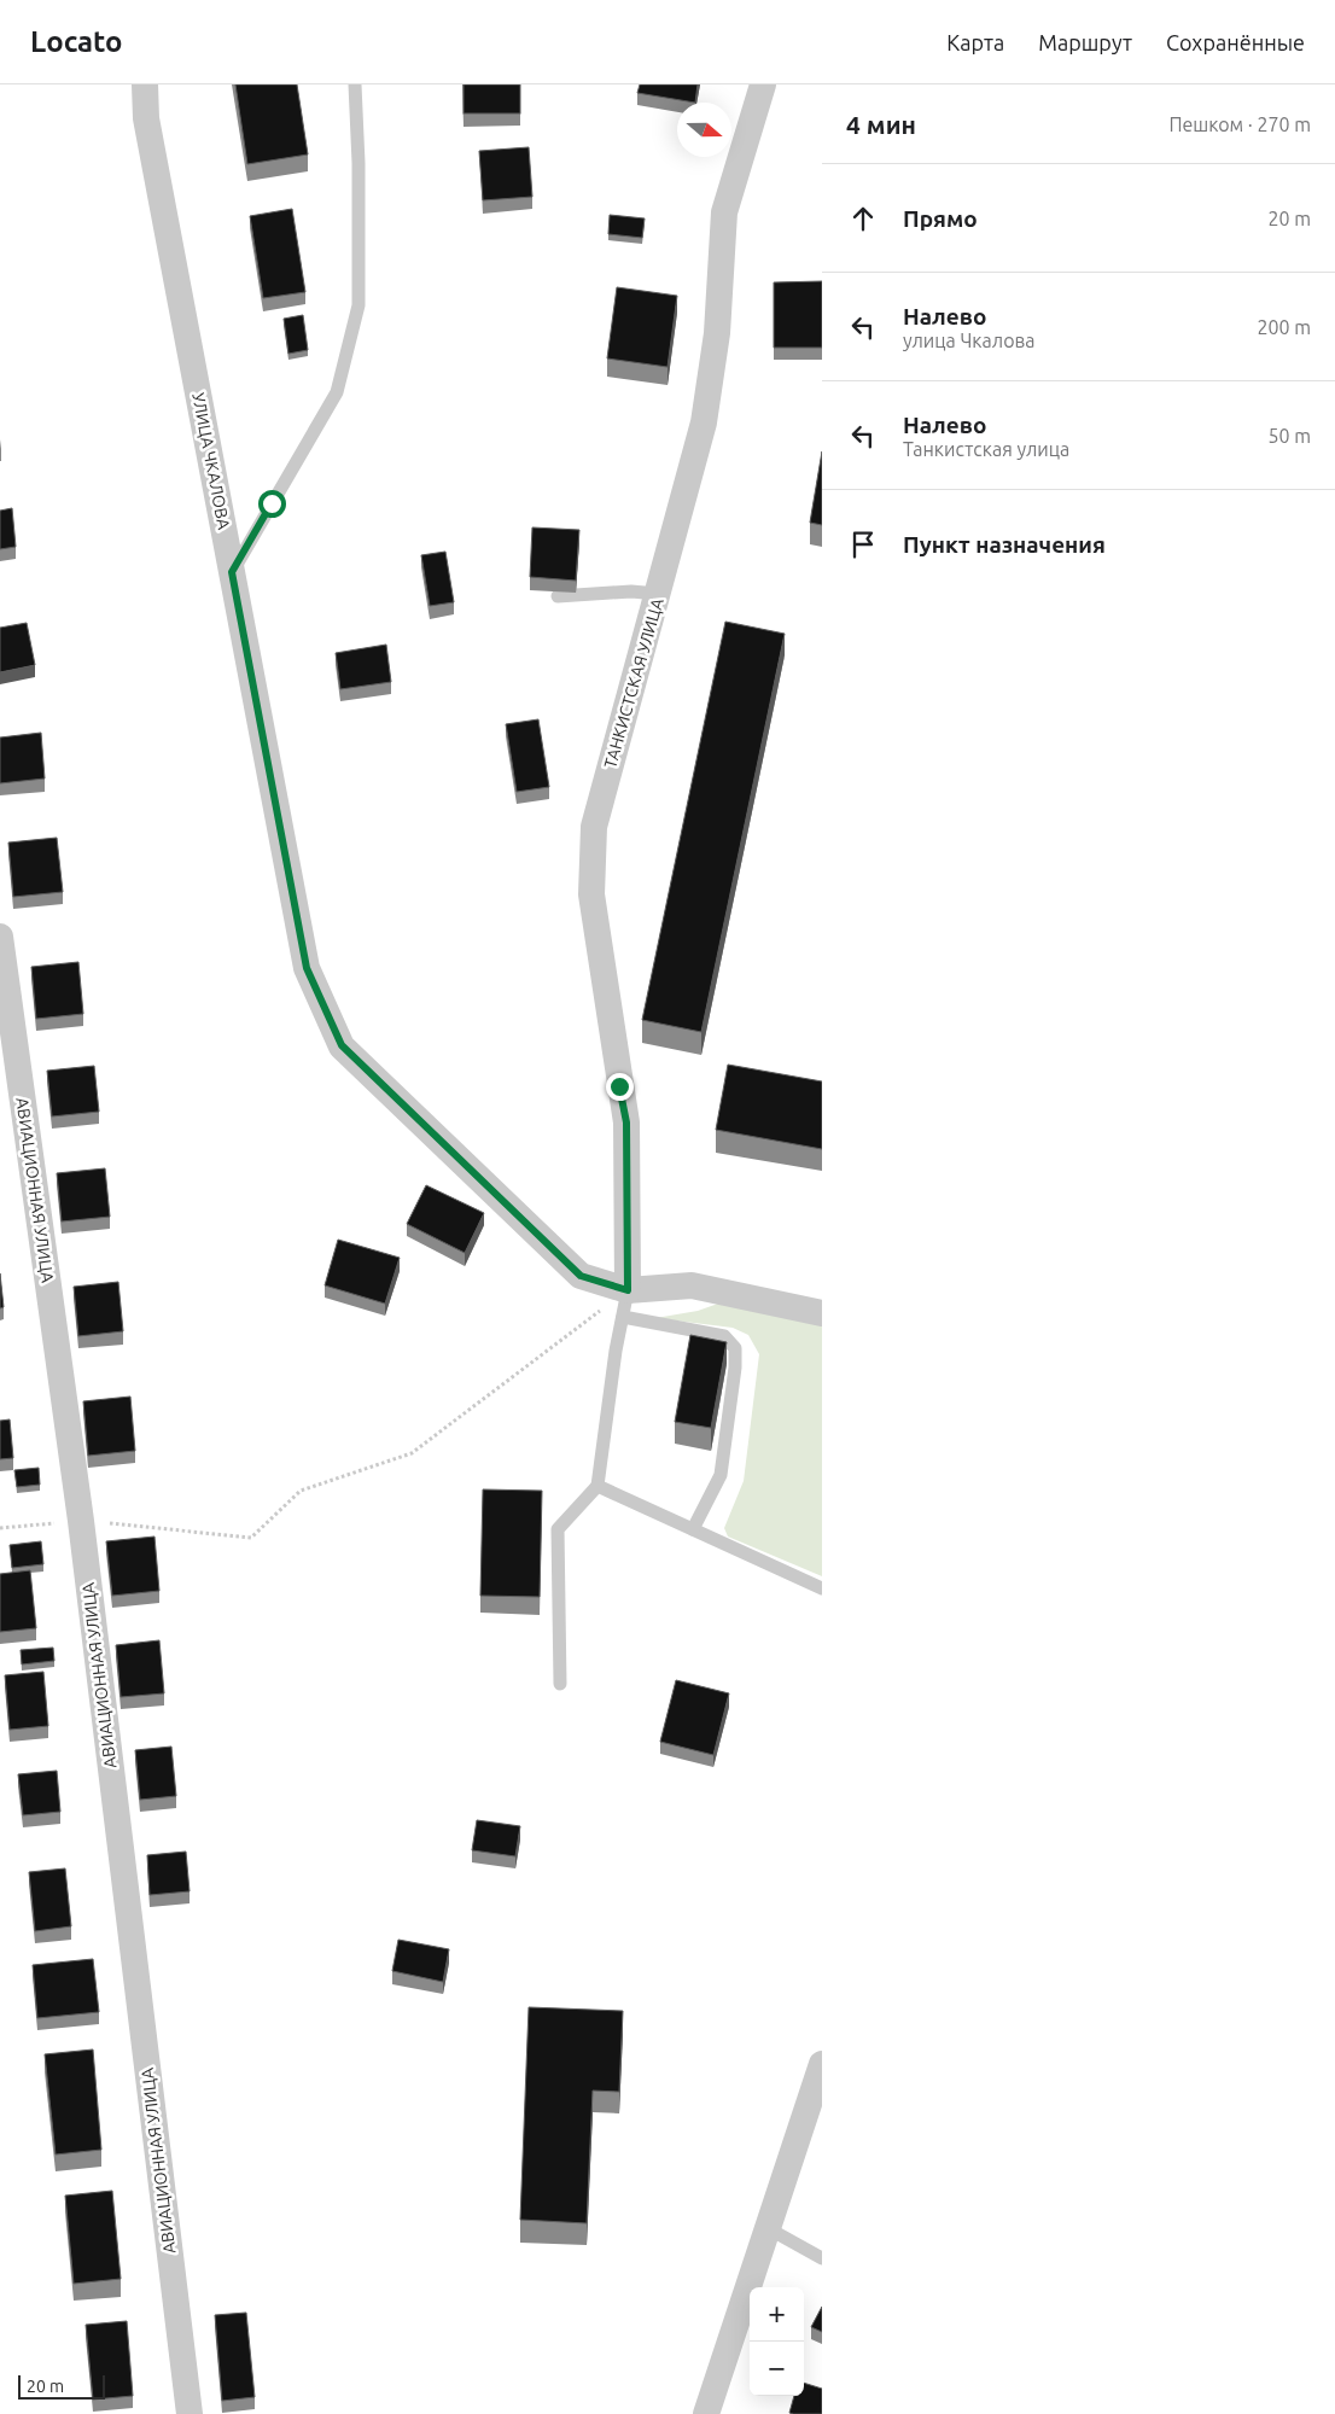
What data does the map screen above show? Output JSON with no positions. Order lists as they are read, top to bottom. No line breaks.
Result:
{"streets":{"street":["УЛИЦА ЧКАЛОВА","ТАНКИСТСКАЯ УЛИЦА","АВИАЦИОННАЯ УЛИЦА"]},"crossings":[["УЛИЦА ЧКАЛОВА","ТАНКИСТСКАЯ УЛИЦА"]],"scale_bar":"20 m","north":"right","page":{"header":"Locato","nav":["Карта","Маршрут","Сохранённые"],"heading":["4 мин","Пешком · 270 m"],"list":[["Прямо","20 m"],["Налево","улица Чкалова","200 m"],["Налево","Танкистская улица","50 m"],"Пункт назначения"],"map_buttons":["+","−"],"scale":"20 m"}}
